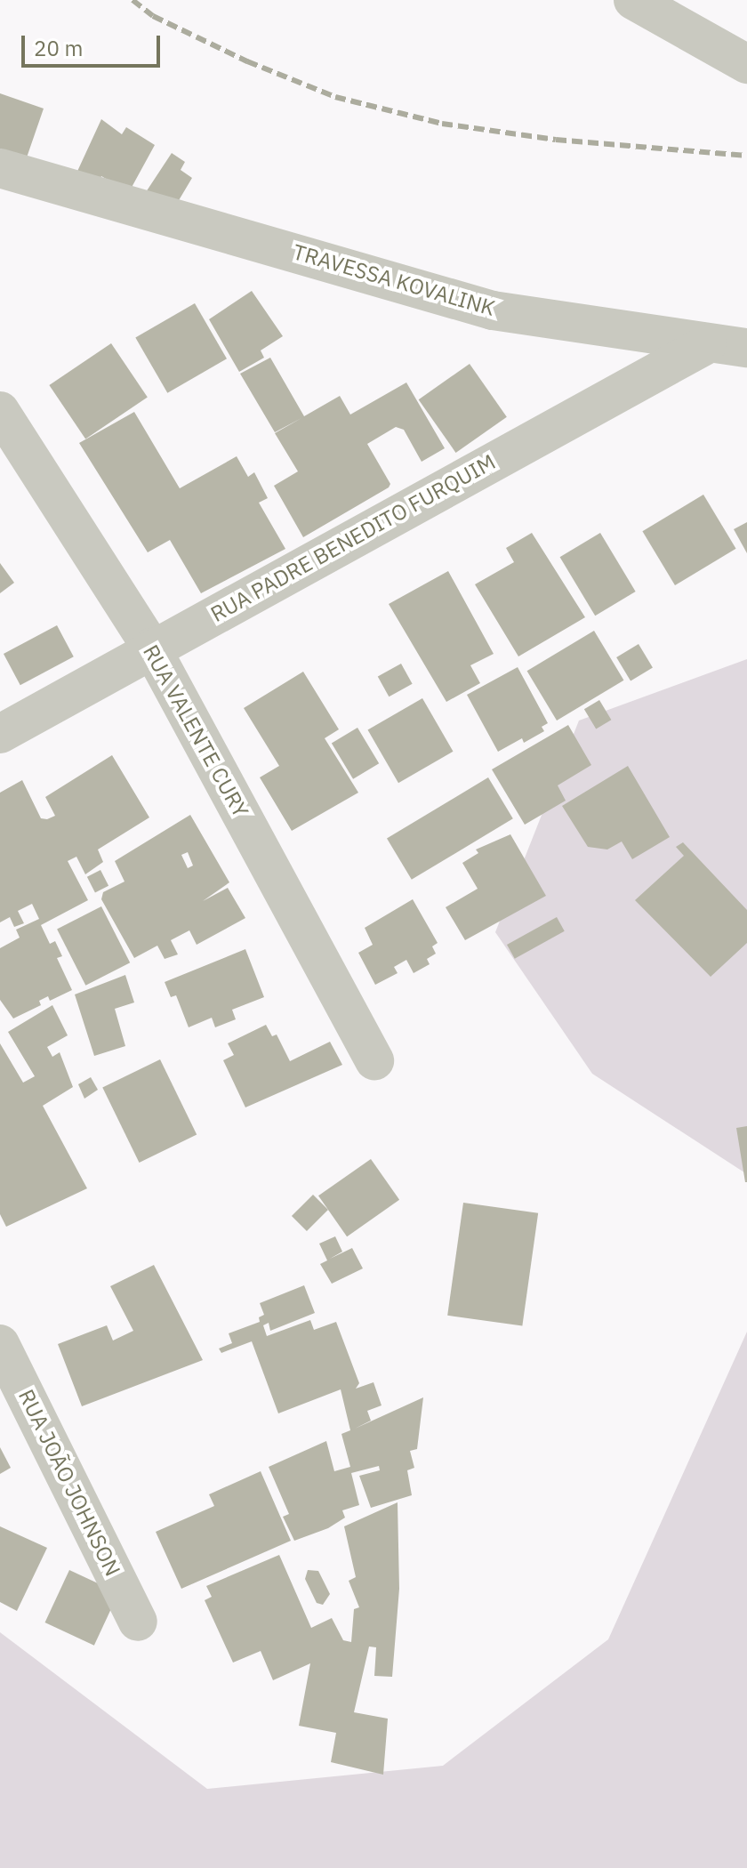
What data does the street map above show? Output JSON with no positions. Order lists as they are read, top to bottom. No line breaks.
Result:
{"streets":{"street":["TRAVESSA KOVALINK","RUA PADRE BENEDITO FURQUIM","RUA VALENTE CURY","RUA JOÃO JOHNSON"]},"crossings":[["TRAVESSA KOVALINK","RUA PADRE BENEDITO FURQUIM"],["RUA PADRE BENEDITO FURQUIM","RUA VALENTE CURY"]],"scale_bar":"20 m"}
